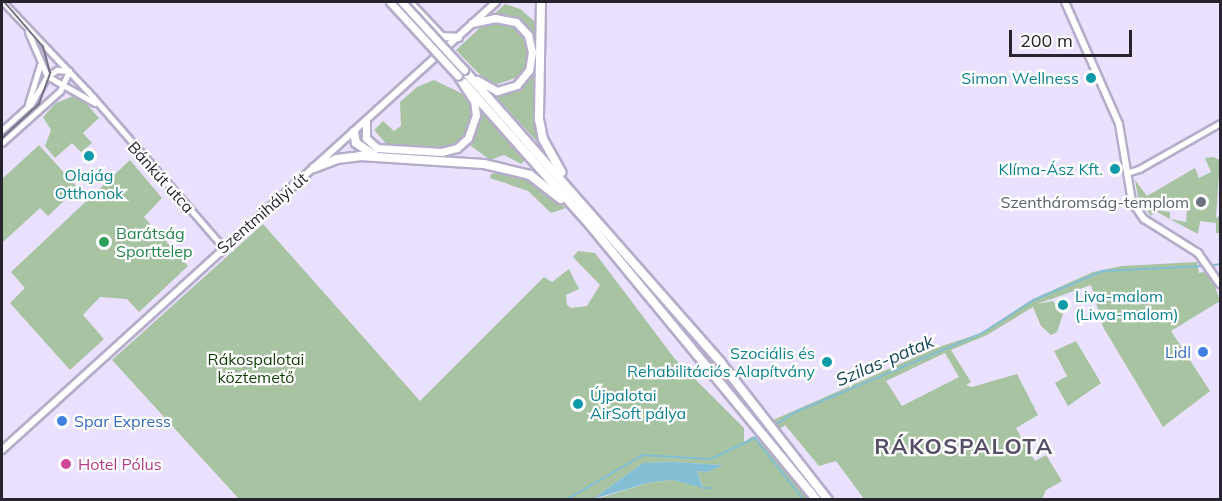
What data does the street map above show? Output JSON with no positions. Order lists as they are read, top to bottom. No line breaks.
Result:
{"streets":{"main road":["Szentmihályi út"],"street":["Bánkút utca"]},"crossings":[["Bánkút utca","Szentmihályi út"]],"districts":["RÁKOSPALOTA"],"water":["Szilas-patak"],"parks":["Rákospalotai köztemető"],"places":["Simon Wellness","Olajág Otthonok","Klíma-Ász Kft.","Szentháromság-templom","Barátság Sporttelep","Liva-malom (Liwa-malom)","Lidl","Szociális és Rehabilitációs Alapítvány","Újpalotai AirSoft pálya","Spar Express","Hotel Pólus"],"scale_bar":"200 m"}
